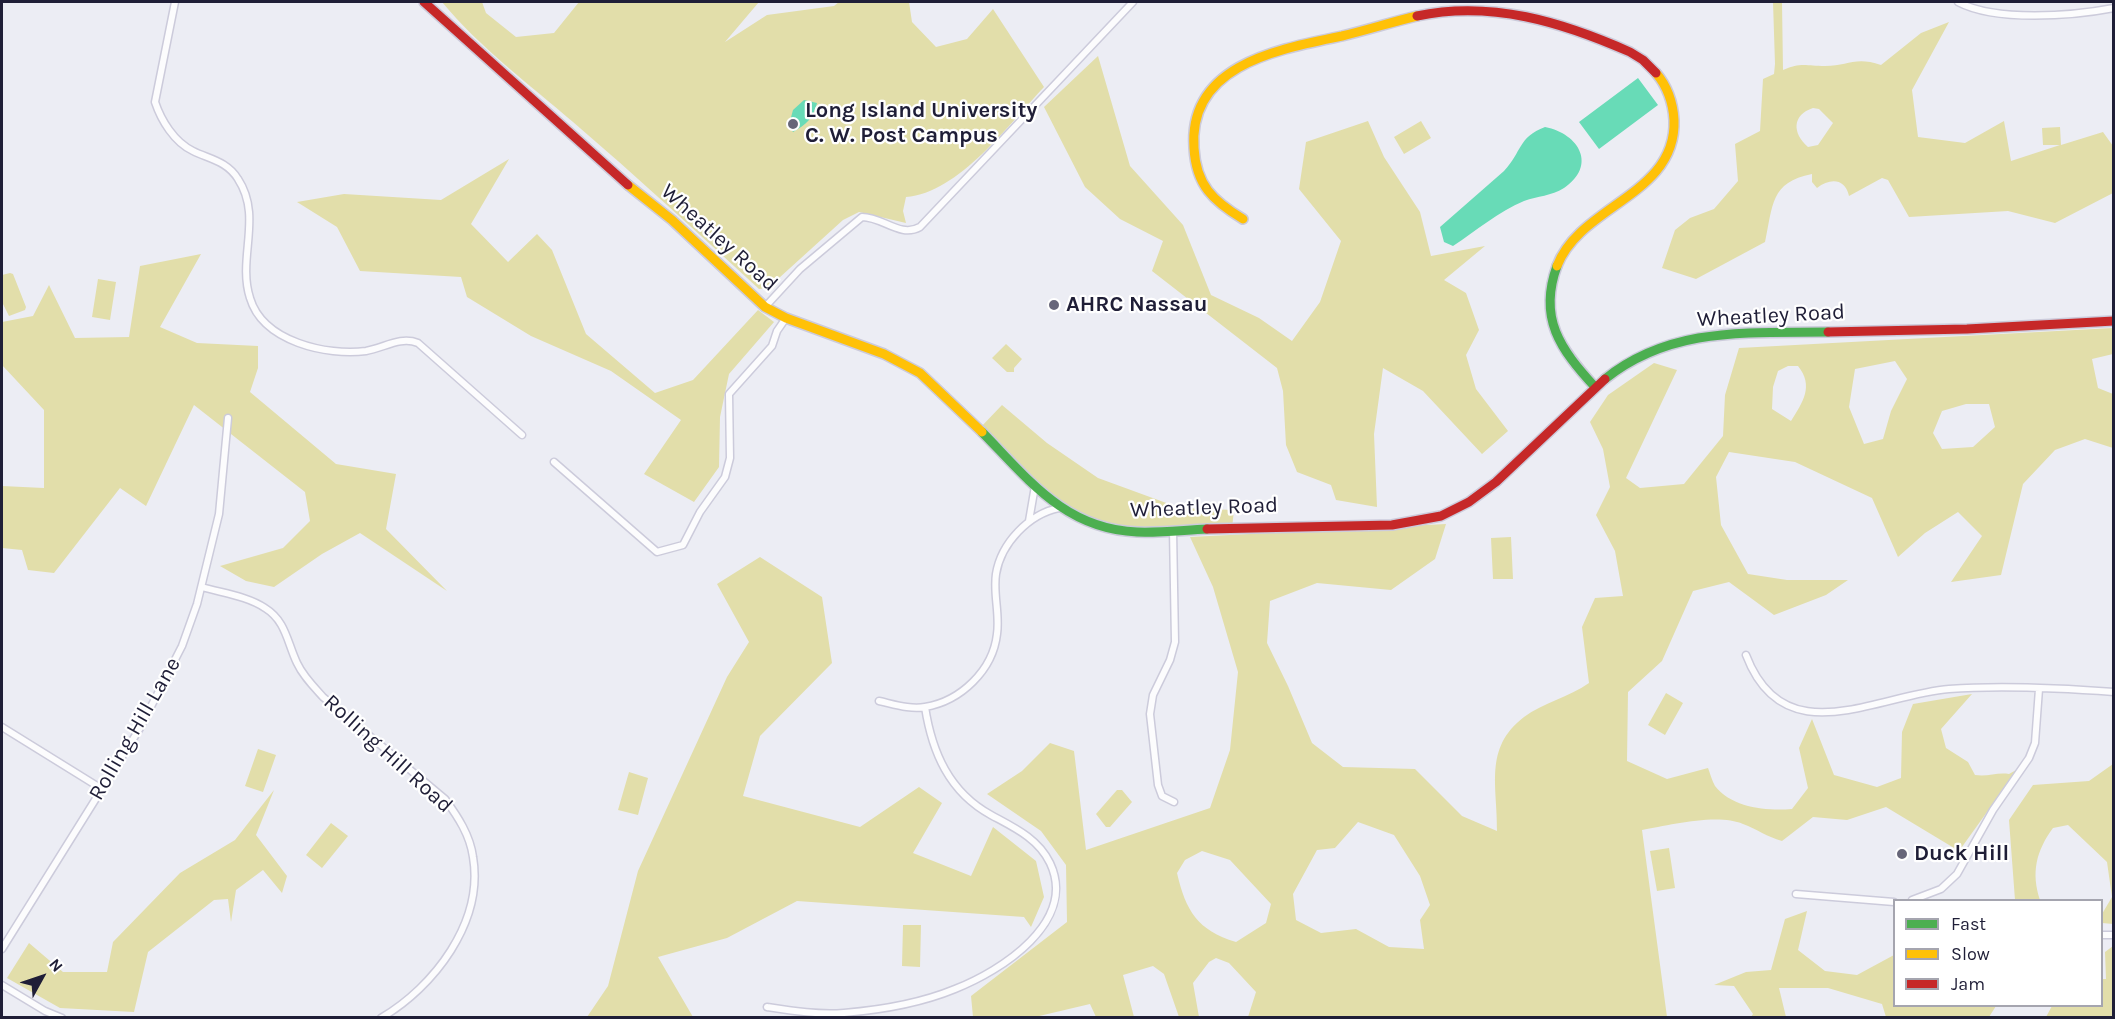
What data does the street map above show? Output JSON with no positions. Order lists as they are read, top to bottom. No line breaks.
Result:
{"streets":{"main road":["Wheatley Road"],"street":["Rolling Hill Lane","Rolling Hill Road"]},"crossings":[["Rolling Hill Lane","Rolling Hill Road"]],"places":["Long Island University C. W. Post Campus","AHRC Nassau","Duck Hill"],"legend":["Fast","Slow","Jam"],"north":"top right"}
